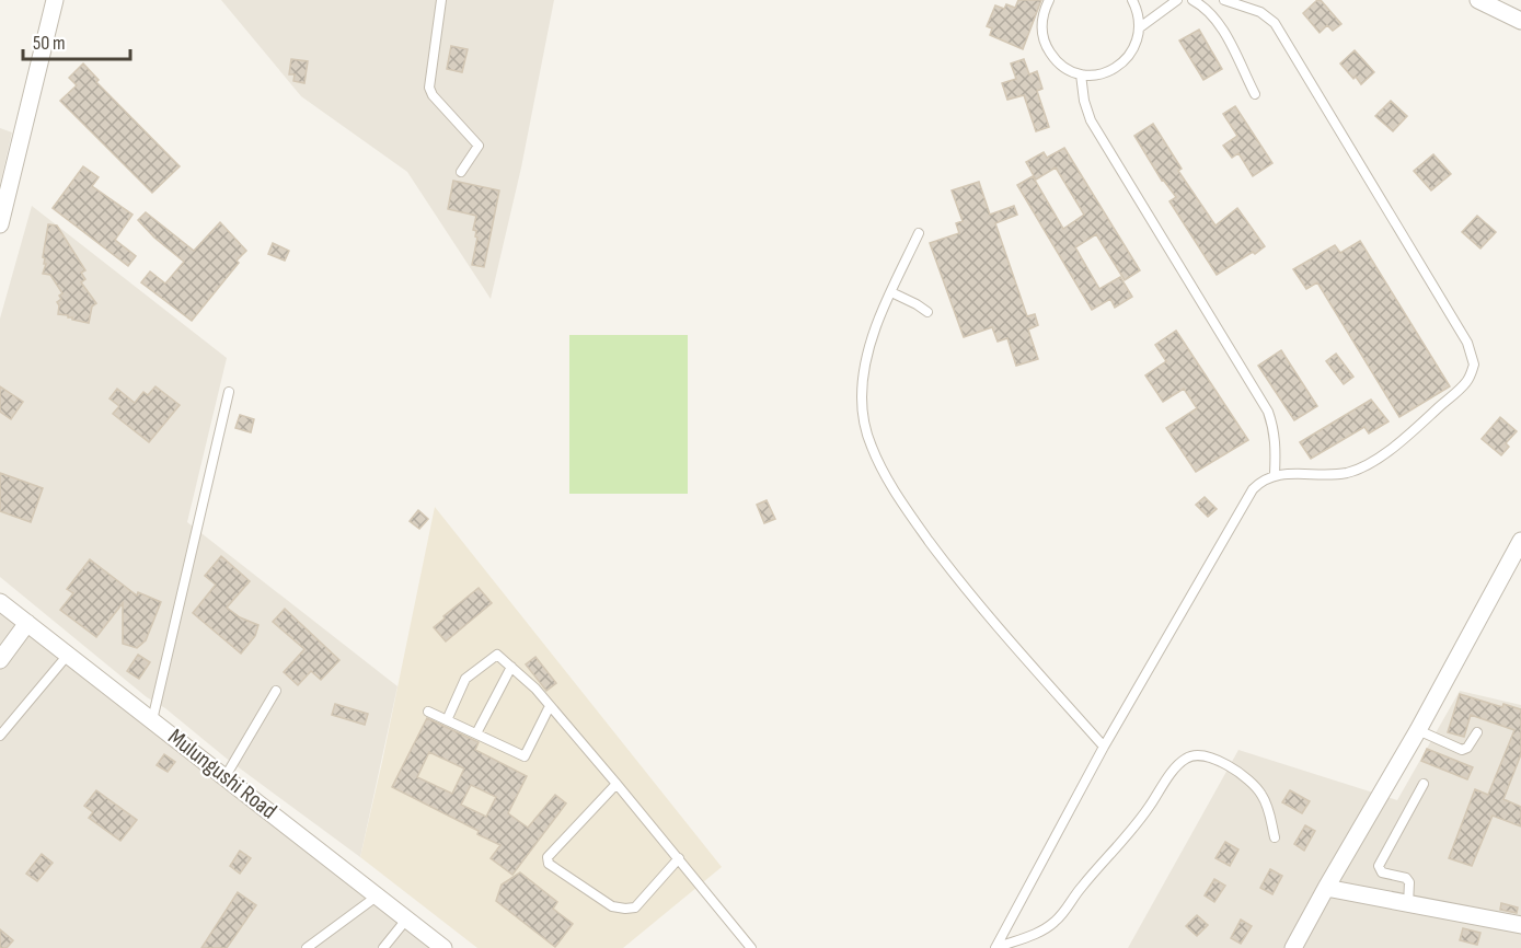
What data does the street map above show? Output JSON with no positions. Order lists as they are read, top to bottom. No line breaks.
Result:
{"streets":{"street":["Mulungushi Road"]},"scale_bar":"50 m"}
